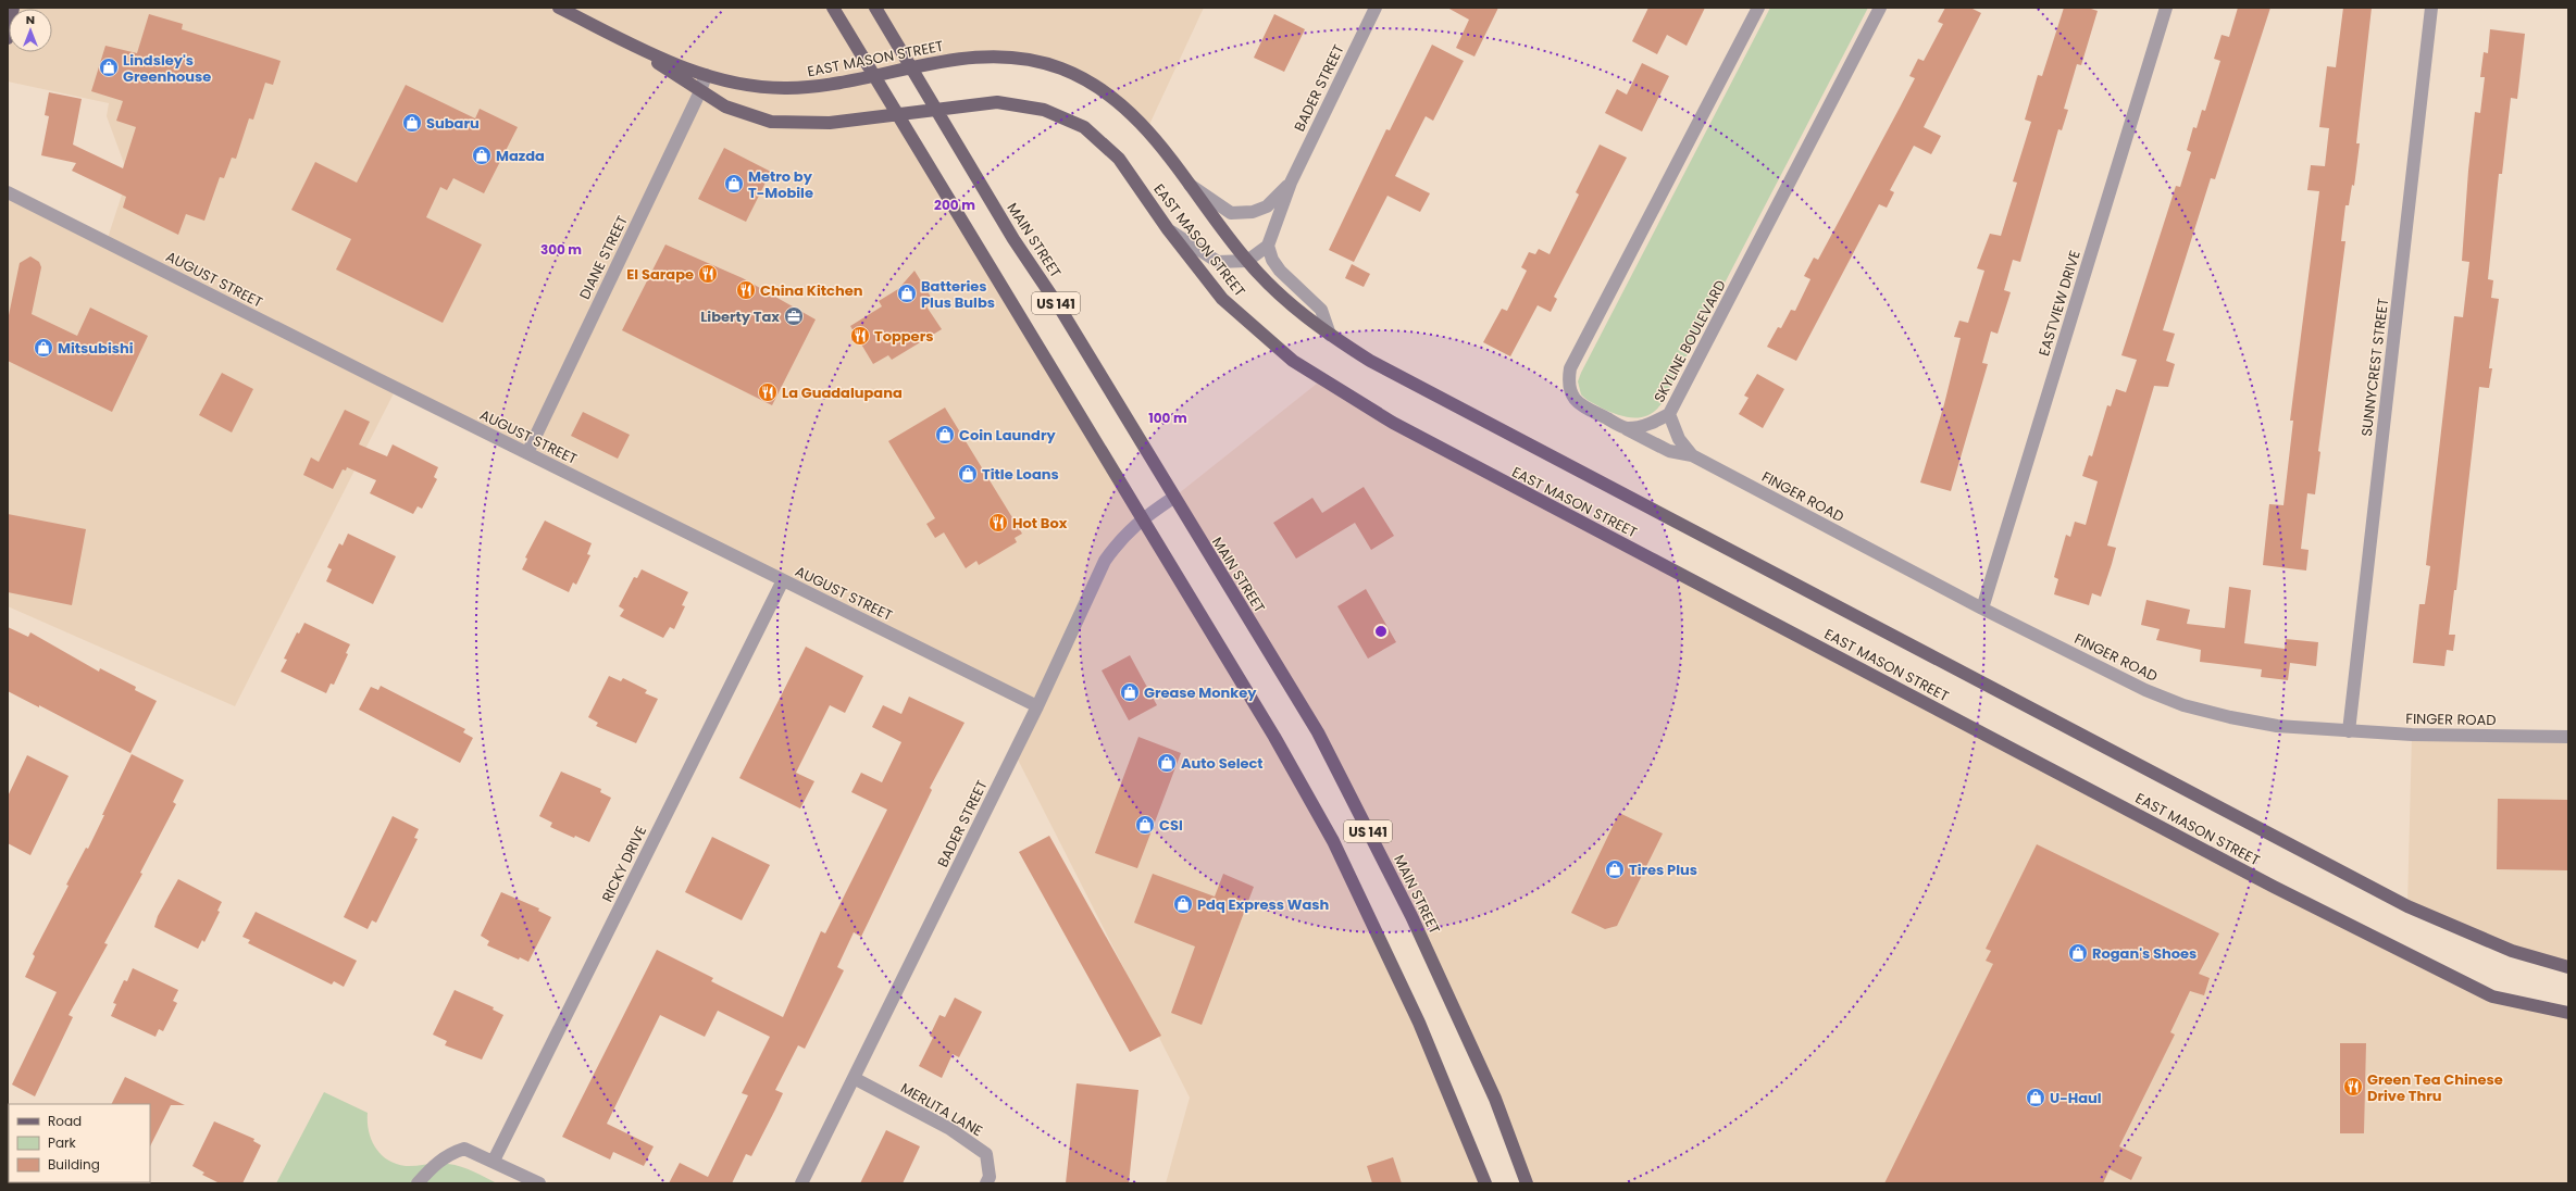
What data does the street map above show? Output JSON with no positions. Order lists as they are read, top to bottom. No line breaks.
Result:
{"streets":{"main road":["EAST MASON STREET","MAIN STREET","US 141"],"street":["BADER STREET","DIANE STREET","AUGUST STREET","EASTVIEW DRIVE","SKYLINE BOULEVARD","SUNNYCREST STREET","FINGER ROAD","RICKY DRIVE","MERLITA LANE"]},"crossings":[["EAST MASON STREET","BADER STREET"],["EAST MASON STREET","MAIN STREET"],["EAST MASON STREET","DIANE STREET"],["EAST MASON STREET","US 141"],["BADER STREET","MAIN STREET"],["BADER STREET","AUGUST STREET"],["BADER STREET","US 141"],["BADER STREET","MERLITA LANE"],["DIANE STREET","AUGUST STREET"],["AUGUST STREET","RICKY DRIVE"],["EASTVIEW DRIVE","FINGER ROAD"],["SUNNYCREST STREET","FINGER ROAD"]],"places":{"shop":["Lindsley's Greenhouse","Subaru","Mazda","Metro by T-Mobile","Batteries Plus Bulbs","Mitsubishi","Coin Laundry","Title Loans","Grease Monkey","Auto Select","CSI","Tires Plus","Pdq Express Wash","Rogan's Shoes","U-Haul"],"restaurant":["El Sarape","China Kitchen","Toppers","La Guadalupana","Hot Box","Green Tea Chinese Drive Thru"],"office":["Liberty Tax"]},"legend":["Road","Park","Building"],"north":"top","rings":["200 m","300 m","100 m"]}
